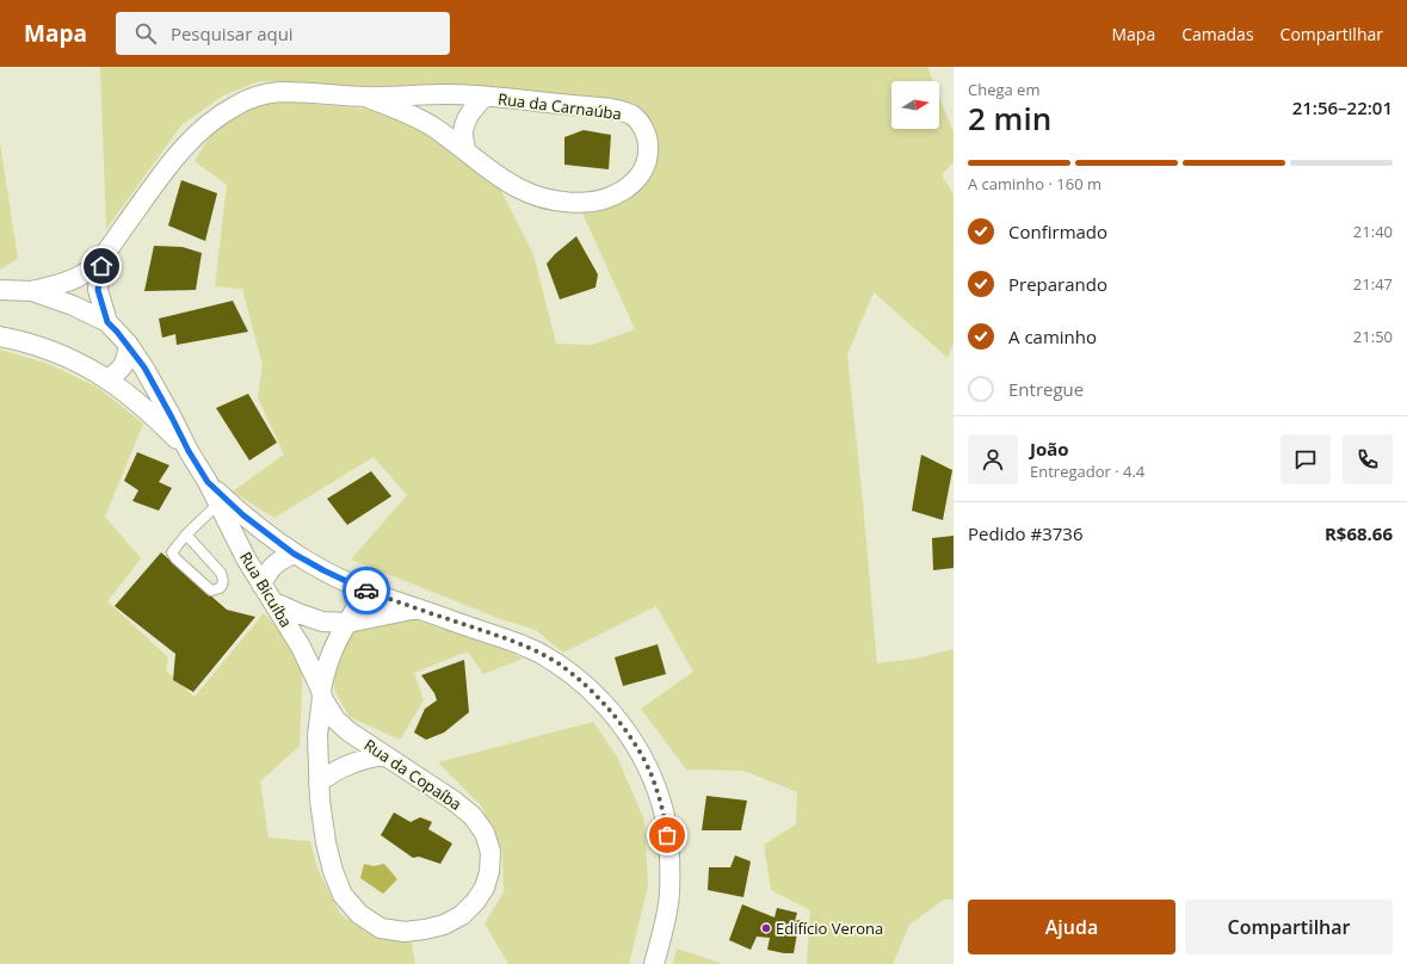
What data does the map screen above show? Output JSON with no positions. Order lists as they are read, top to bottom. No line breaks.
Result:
{"streets":{"street":["Rua da Carnaúba","Rua Bicuíba","Rua da Copaíba"]},"crossings":[["Rua da Carnaúba","Rua Bicuíba"],["Rua Bicuíba","Rua da Copaíba"]],"places":["Edifício Verona"],"north":"right","page":{"header":"Mapa","search":"Pesquisar aqui","nav":["Mapa","Camadas","Compartilhar"],"heading":["2 min","Chega em","21:56–22:01"],"panel":["João","Entregador · 4.4","Pedido #3736","R$68.66"],"bar":"A caminho · 160 m","list":[["Confirmado","21:40"],["Preparando","21:47"],["A caminho","21:50"],"Entregue"],"buttons":["Ajuda","Compartilhar"]}}
